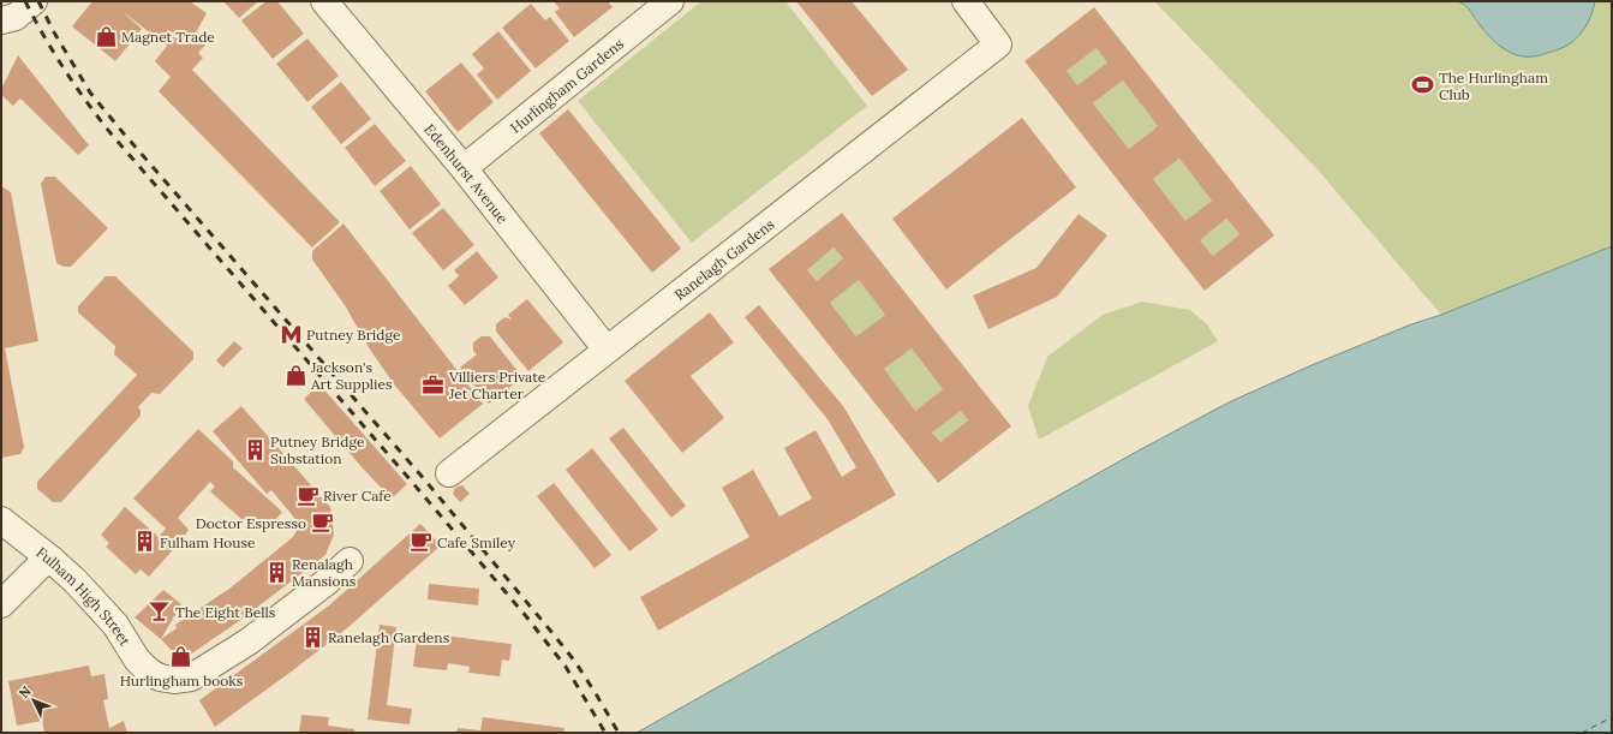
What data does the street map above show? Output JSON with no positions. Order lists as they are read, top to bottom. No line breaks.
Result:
{"streets":{"street":["Hurlingham Gardens","Edenhurst Avenue","Ranelagh Gardens","Fulham High Street"]},"crossings":[["Hurlingham Gardens","Edenhurst Avenue"],["Edenhurst Avenue","Ranelagh Gardens"]],"places":{"shop":["Magnet Trade","Jackson's Art Supplies","Hurlingham books"],"sports":["The Hurlingham Club"],"metro station":["Putney Bridge"],"office":["Villiers Private Jet Charter"],"building":["Putney Bridge Substation","Fulham House","Renalagh Mansions","Ranelagh Gardens"],"cafe":["River Cafe","Doctor Espresso","Cafe Smiley"],"bar":["The Eight Bells"]},"north":"top left"}
